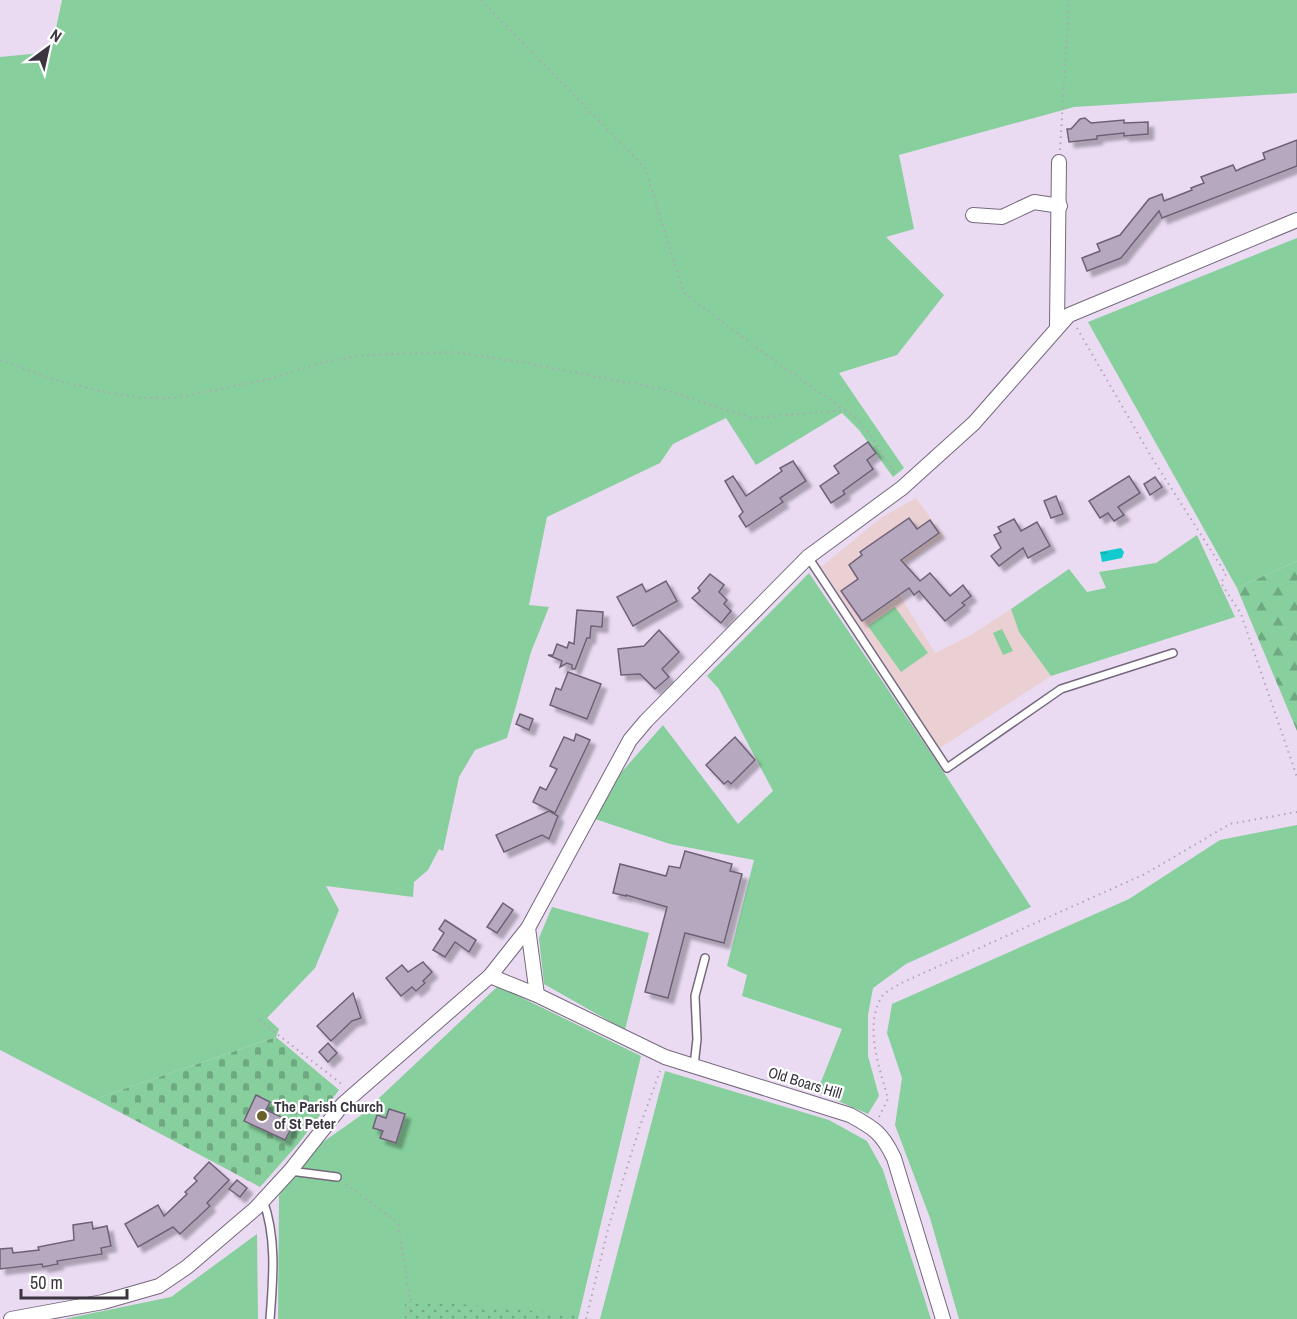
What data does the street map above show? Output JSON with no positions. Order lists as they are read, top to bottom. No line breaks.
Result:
{"streets":{"street":["Old Boars Hill"]},"places":["The Parish Church of St Peter"],"scale_bar":"50 m","north":"top right"}
